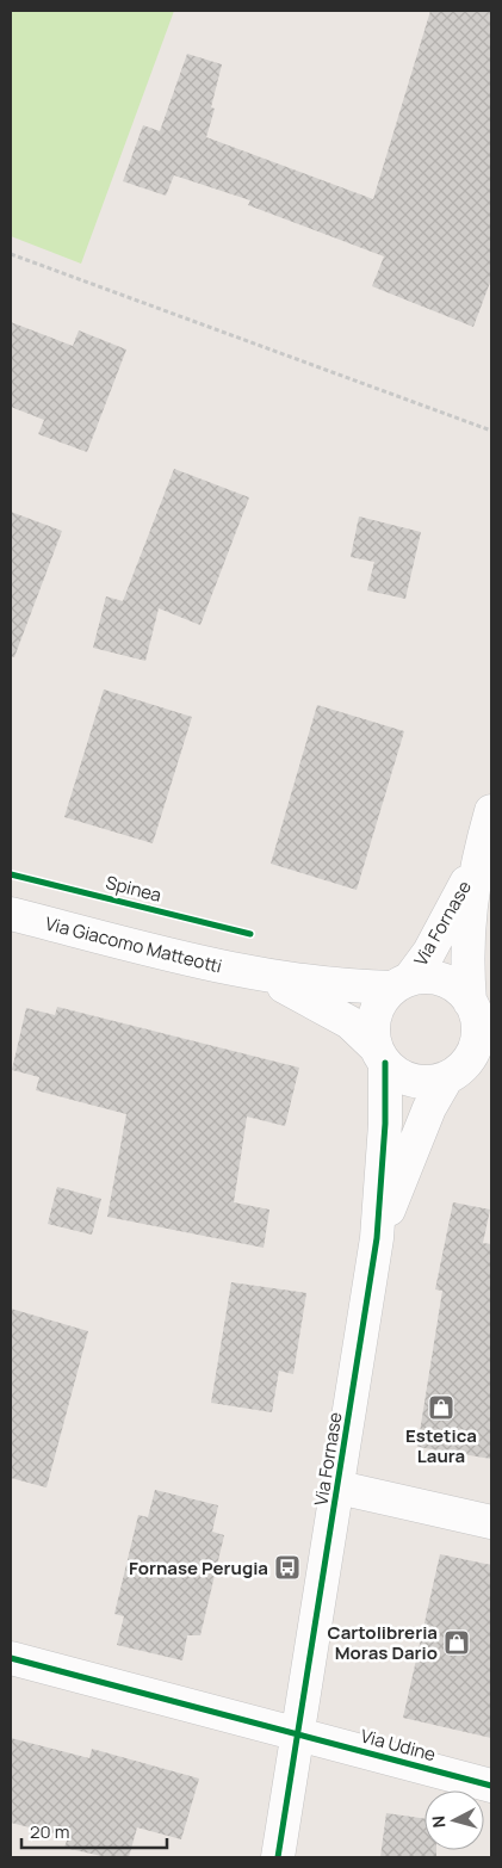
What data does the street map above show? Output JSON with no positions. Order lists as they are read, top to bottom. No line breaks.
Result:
{"streets":{"street":["Via Fornase","Via Giacomo Matteotti","Via Udine"],"cycle path":["Spinea"]},"crossings":[["Via Fornase","Via Giacomo Matteotti"],["Via Fornase","Via Udine"]],"places":{"shop":["Estetica Laura","Cartolibreria Moras Dario"],"bus stop":["Fornase Perugia"]},"scale_bar":"20 m","north":"left"}
